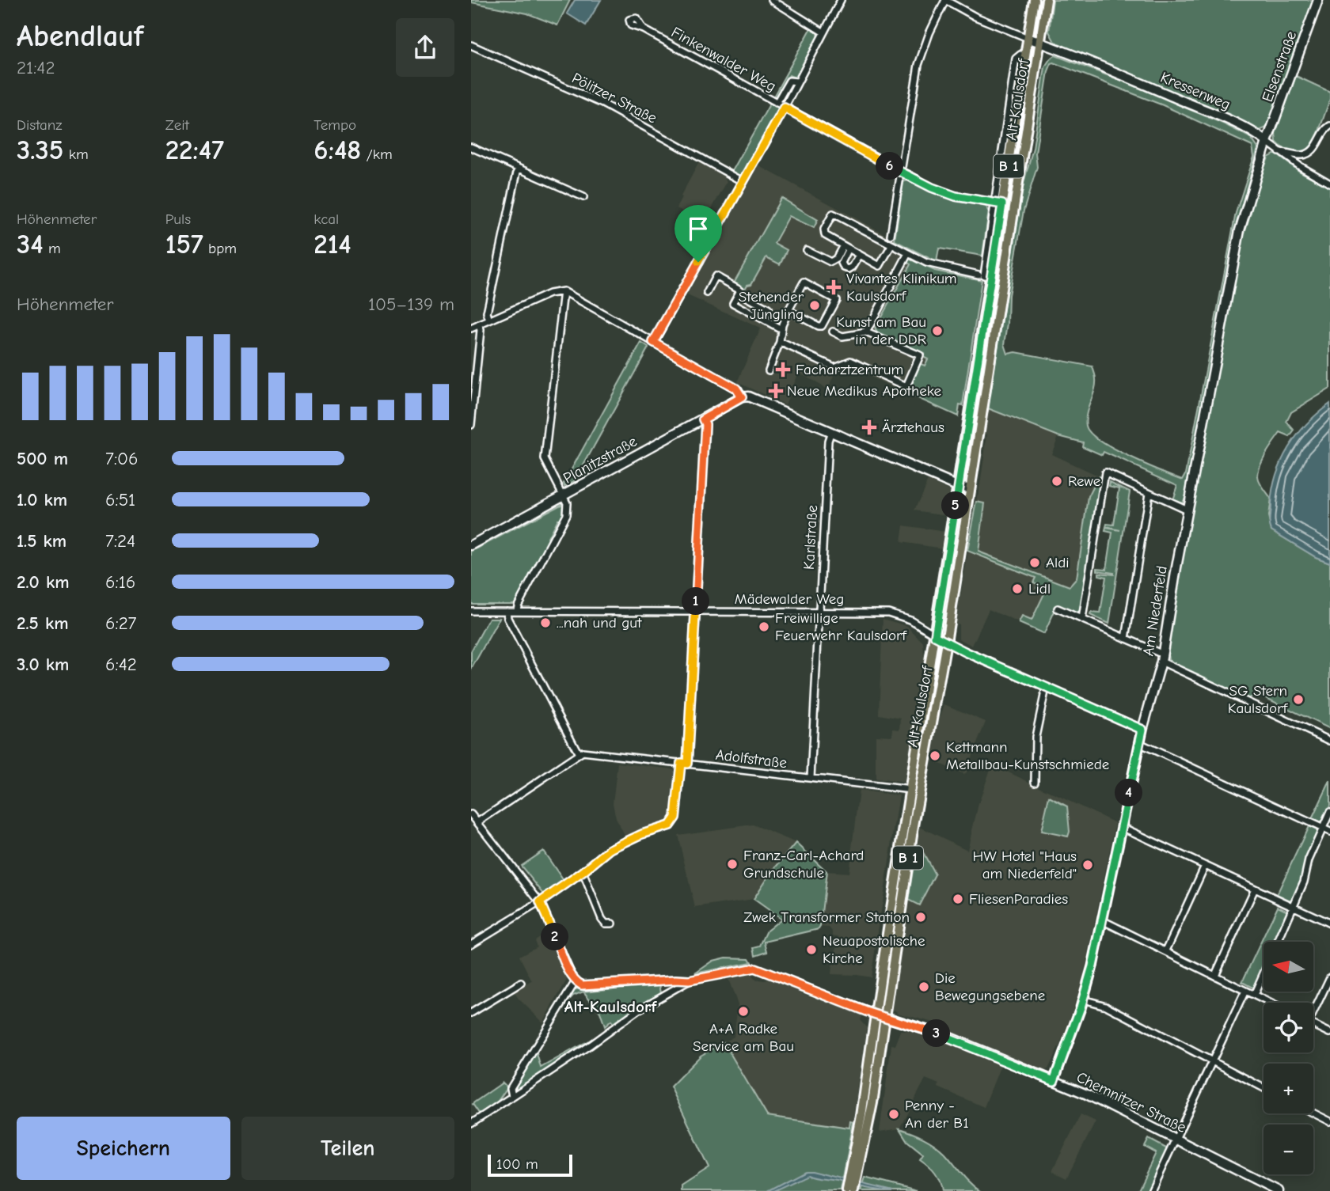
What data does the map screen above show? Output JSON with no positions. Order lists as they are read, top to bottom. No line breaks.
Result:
{"streets":{"main road":["Alt-Kaulsdorf","B 1"],"street":["Finkenwalder Weg","Elsenstraße","Kressenweg","Pölitzer Straße","Planitzstraße","Karlstraße","Mädewalder Weg","Am Niederfeld","Adolfstraße","Chemnitzer Straße"]},"crossings":[["Finkenwalder Weg","Alt-Kaulsdorf"],["Elsenstraße","Kressenweg"],["Elsenstraße","Am Niederfeld"],["Kressenweg","Alt-Kaulsdorf"],["Kressenweg","B 1"],["Kressenweg","Am Niederfeld"],["Alt-Kaulsdorf","B 1"],["Alt-Kaulsdorf","Mädewalder Weg"],["Alt-Kaulsdorf","Adolfstraße"],["Alt-Kaulsdorf","Chemnitzer Straße"],["Karlstraße","Mädewalder Weg"],["Karlstraße","Adolfstraße"],["Mädewalder Weg","Am Niederfeld"],["Am Niederfeld","Chemnitzer Straße"]],"districts":["Alt-Kaulsdorf"],"places":{"health":["Vivantes Klinikum Kaulsdorf","Facharztzentrum","Neue Medikus Apotheke","Ärztehaus"],"other":["Stehender Jüngling","Kunst am Bau in der DDR","Rewe","Aldi","Lidl","...nah und gut","Freiwillige Feuerwehr Kaulsdorf","SG Stern Kaulsdorf","Kettmann Metallbau-Kunstschmiede","Franz-Carl-Achard Grundschule","HW Hotel \"Haus am Niederfeld\"","FliesenParadies","Zwek Transformer Station","Neuapostolische Kirche","Die Bewegungsebene","A+A Radke Service am Bau","Penny - An der B1"]},"scale_bar":"100 m","north":"left","page":{"heading":["Abendlauf","21:42"],"stats":[["Distanz","3.35 km"],["Zeit","22:47"],["Tempo","6:48 /km"],["Höhenmeter","34 m"],["Puls","157 bpm"],["kcal","214"]],"pins":["6","5","1","4","2","3"],"chart":["Höhenmeter","105–139 m"],"list":[{"name":"500 m","note":"7:06"},{"name":"1.0 km","note":"6:51"},{"name":"1.5 km","note":"7:24"},{"name":"2.0 km","note":"6:16"},{"name":"2.5 km","note":"6:27"},{"name":"3.0 km","note":"6:42"}],"map_buttons":["+","−"],"buttons":["Speichern","Teilen"],"scale":"100 m"}}
